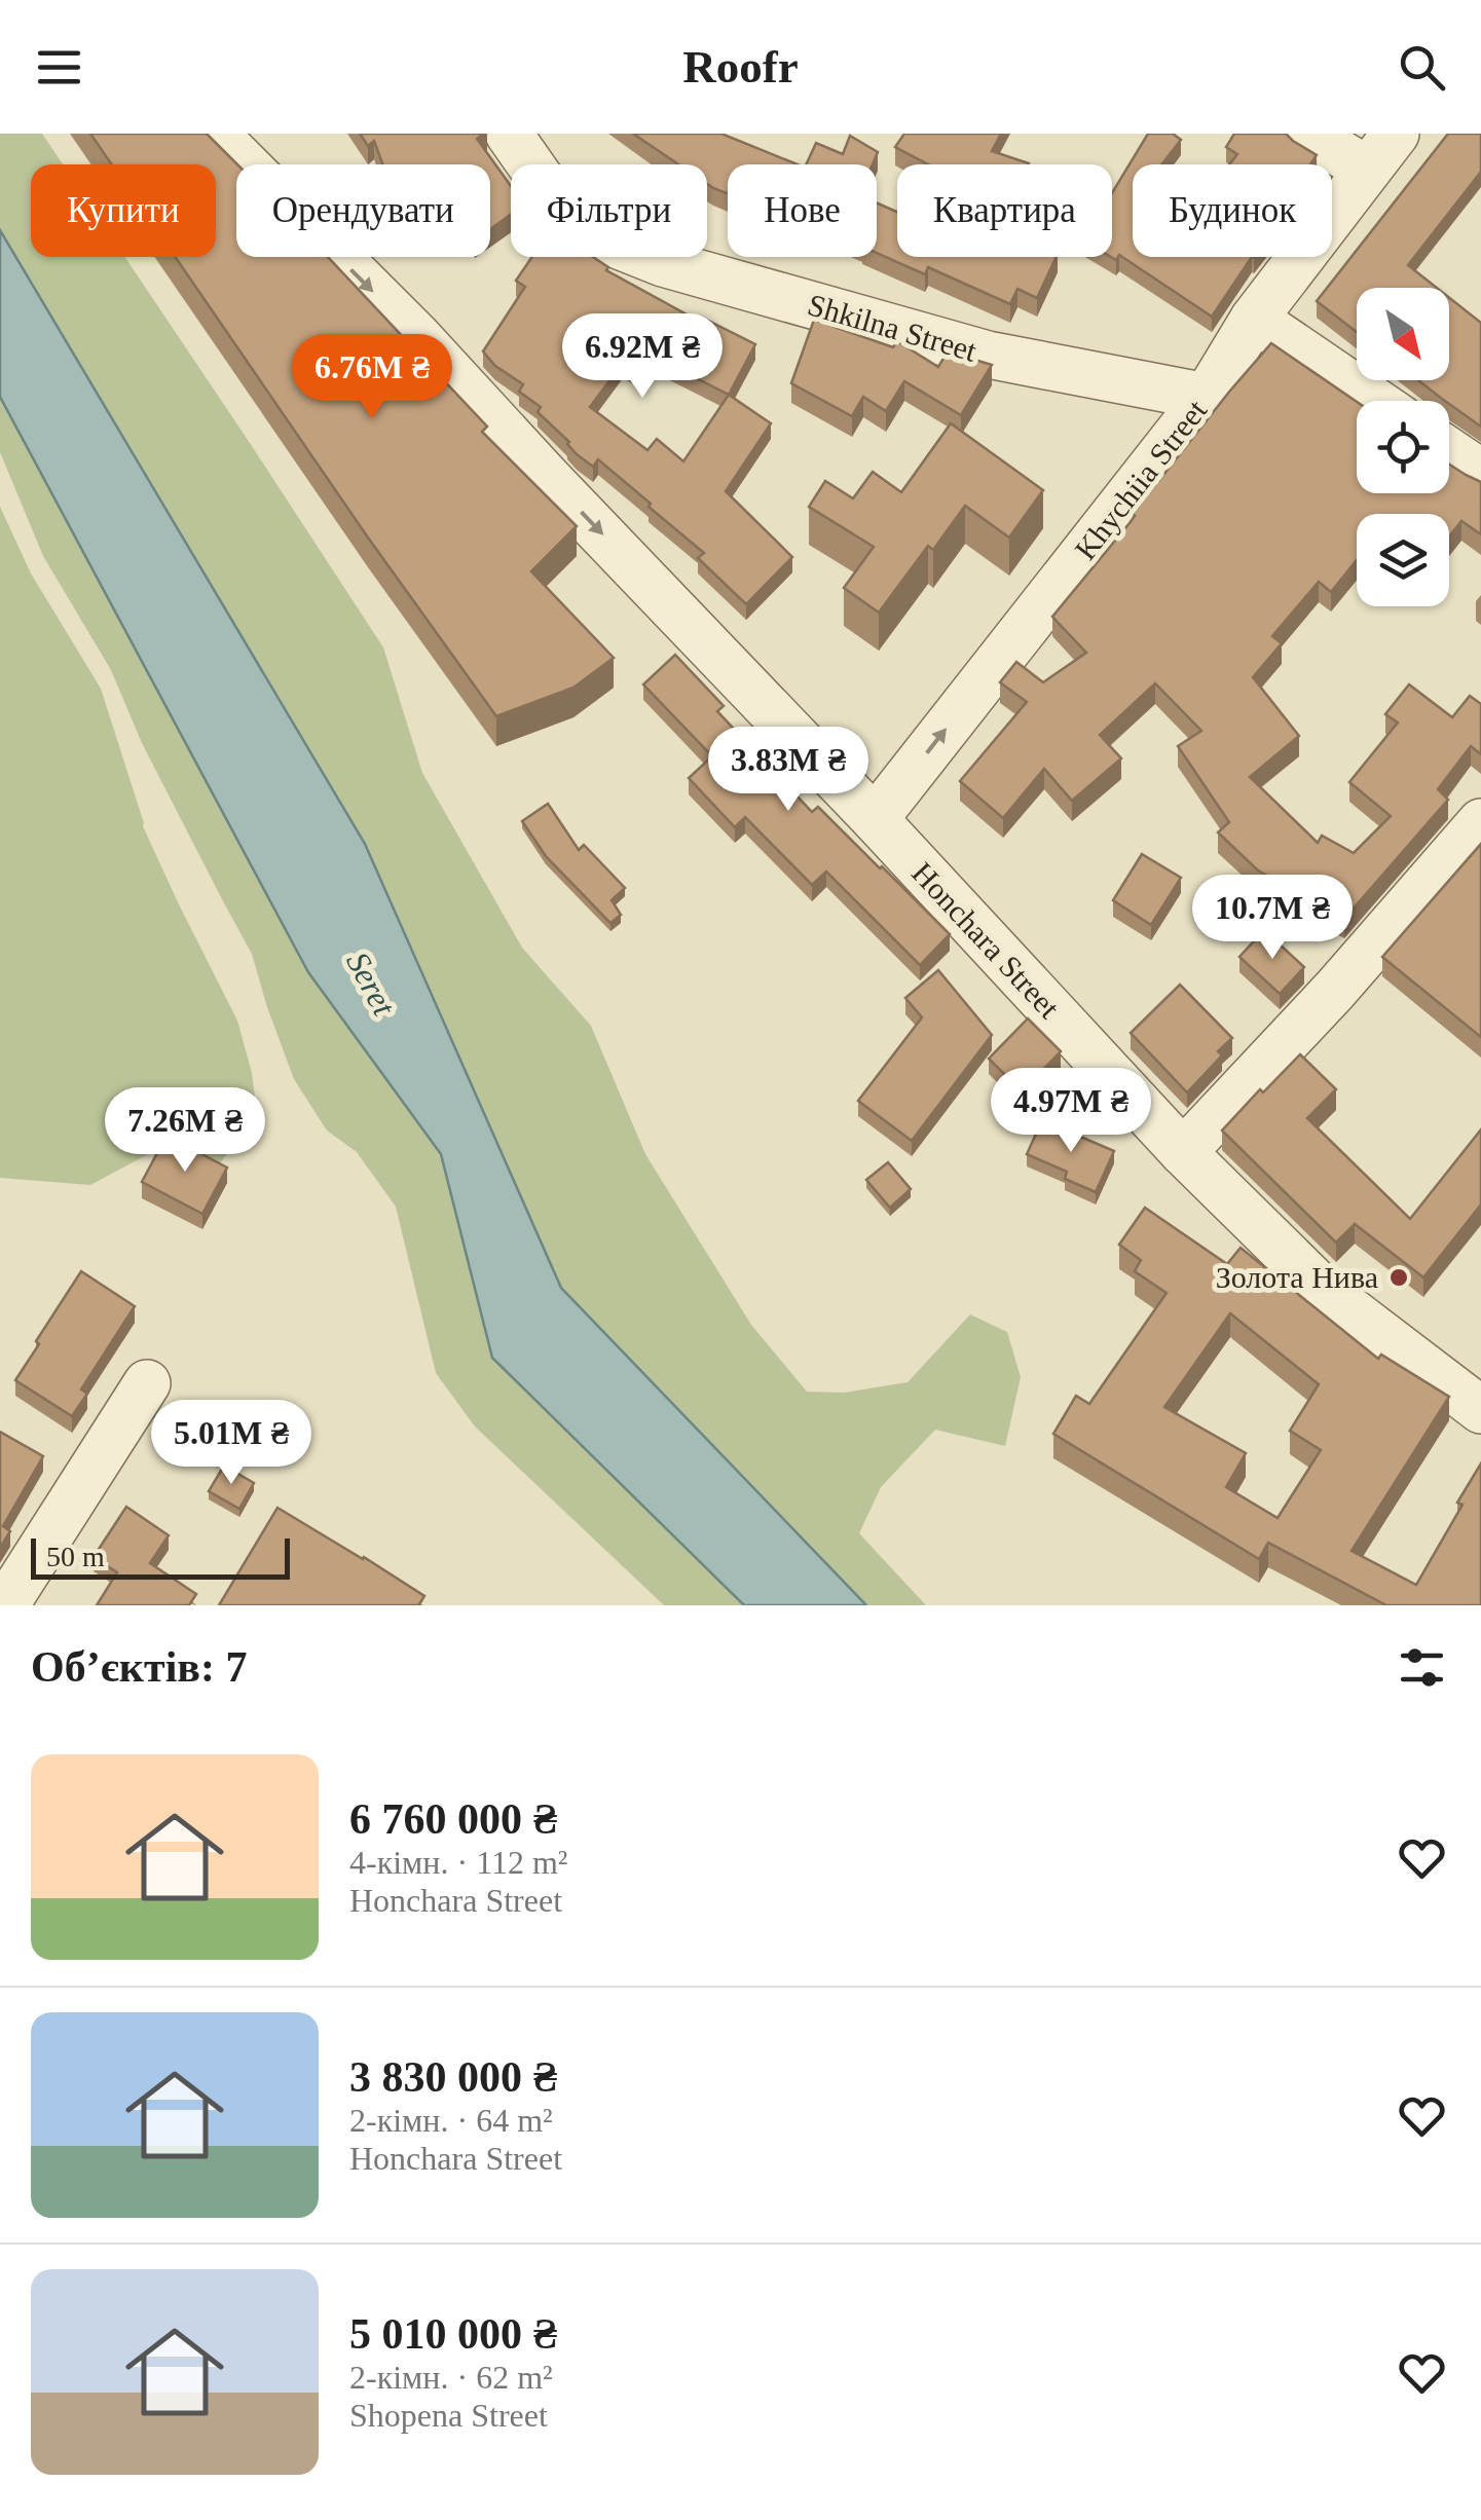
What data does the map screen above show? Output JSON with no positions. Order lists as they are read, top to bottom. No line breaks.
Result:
{"streets":{"street":["Shkilna Street","Khychiia Street","Honchara Street"]},"crossings":[["Shkilna Street","Khychiia Street"],["Khychiia Street","Honchara Street"]],"one_way":["Khychiia Street","Honchara Street"],"water":["Seret"],"places":["Золота Нива"],"scale_bar":"50 m","north":"bottom right","page":{"header":"Roofr","chip":["Купити","Орендувати","Фільтри","Нове","Квартира","Будинок"],"price":["6.92M ₴","6.76M ₴","3.83M ₴","10.7M ₴","4.97M ₴","7.26M ₴","5.01M ₴"],"scale":"50 m","heading":"Об’єктів: 7","list":[{"name":"6 760 000 ₴","note":"4-кімн. · 112 m² · Honchara Street"},{"name":"3 830 000 ₴","note":"2-кімн. · 64 m² · Honchara Street"},{"name":"5 010 000 ₴","note":"2-кімн. · 62 m² · Shopena Street"}]}}
